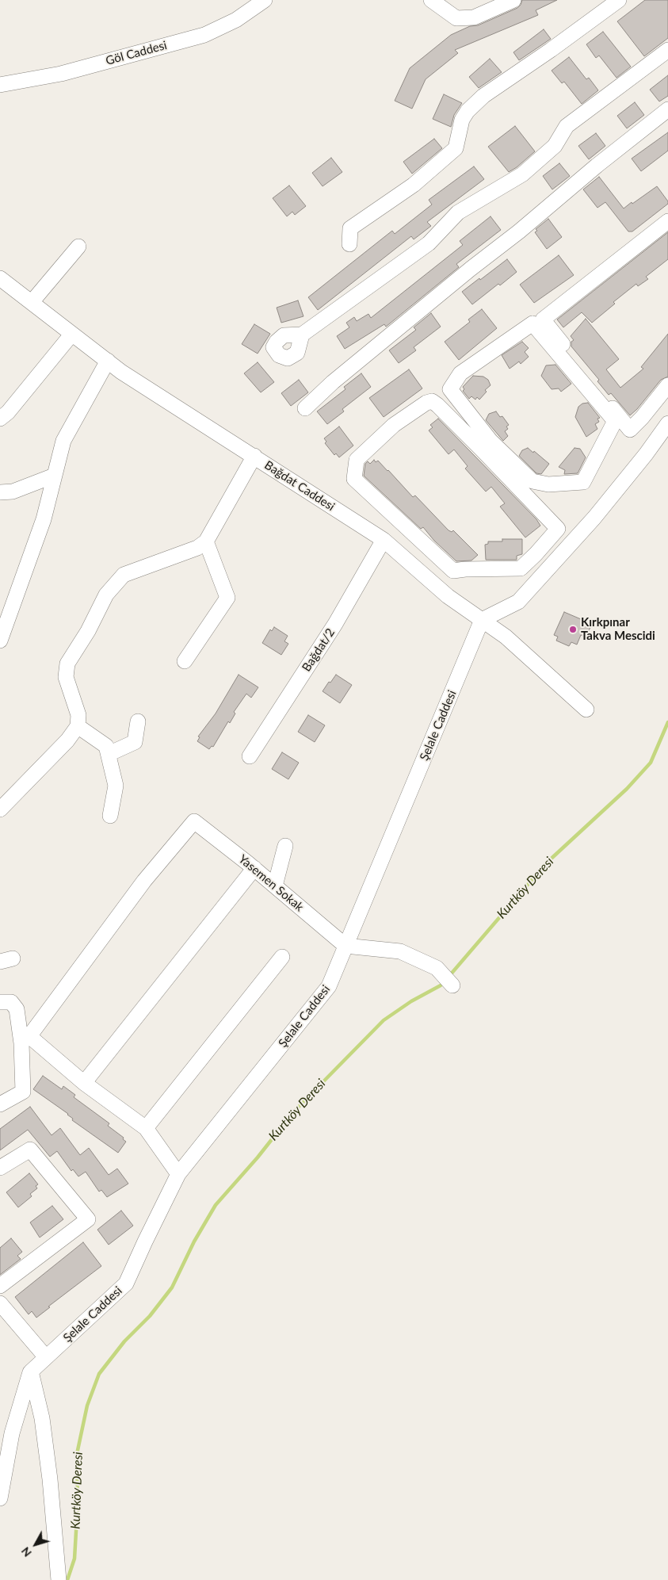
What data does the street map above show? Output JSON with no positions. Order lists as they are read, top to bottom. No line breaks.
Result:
{"streets":{"street":["Göl Caddesi","Bağdat Caddesi","Bağdat/2","Şelale Caddesi","Yasemen Sokak"]},"crossings":[["Bağdat Caddesi","Bağdat/2"],["Bağdat Caddesi","Şelale Caddesi"],["Şelale Caddesi","Yasemen Sokak"]],"water":["Kurtköy Deresi"],"places":["Kırkpınar Takva Mescidi"],"north":"bottom left"}
